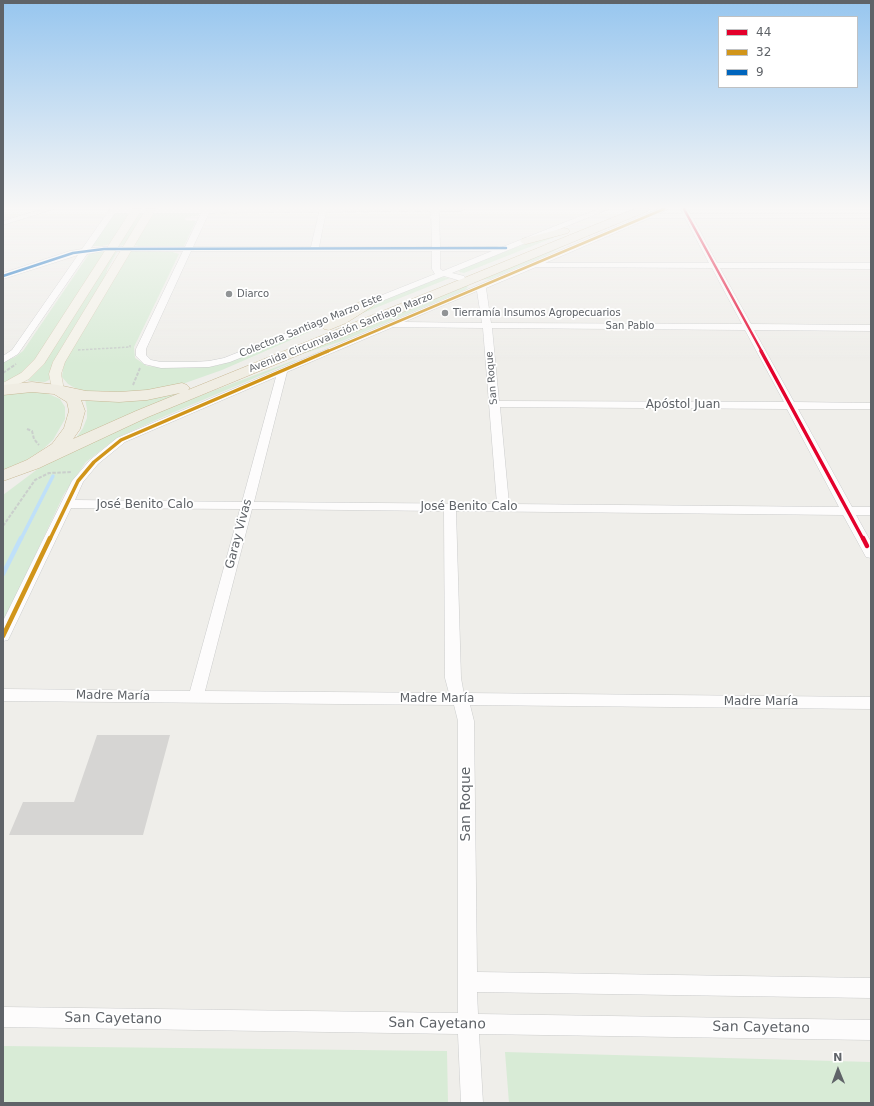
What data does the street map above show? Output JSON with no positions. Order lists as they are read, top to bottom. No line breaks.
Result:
{"streets":{"highway":["Avenida Circunvalación Santiago Marzo"],"street":["Colectora Santiago Marzo Este","San Pablo","San Roque","Apóstol Juan","José Benito Calo","Garay Vivas","Madre María","San Cayetano"]},"crossings":[["San Pablo","San Roque"],["Avenida Circunvalación Santiago Marzo","San Roque"],["San Roque","Apóstol Juan"],["San Roque","José Benito Calo"],["San Roque","Madre María"],["San Roque","San Cayetano"],["José Benito Calo","Garay Vivas"],["Garay Vivas","Madre María"]],"places":["Diarco","Tierramía Insumos Agropecuarios"],"lines":["transit line 44","transit line 32","transit line 9"],"legend":["44","32","9"],"north":"top"}
